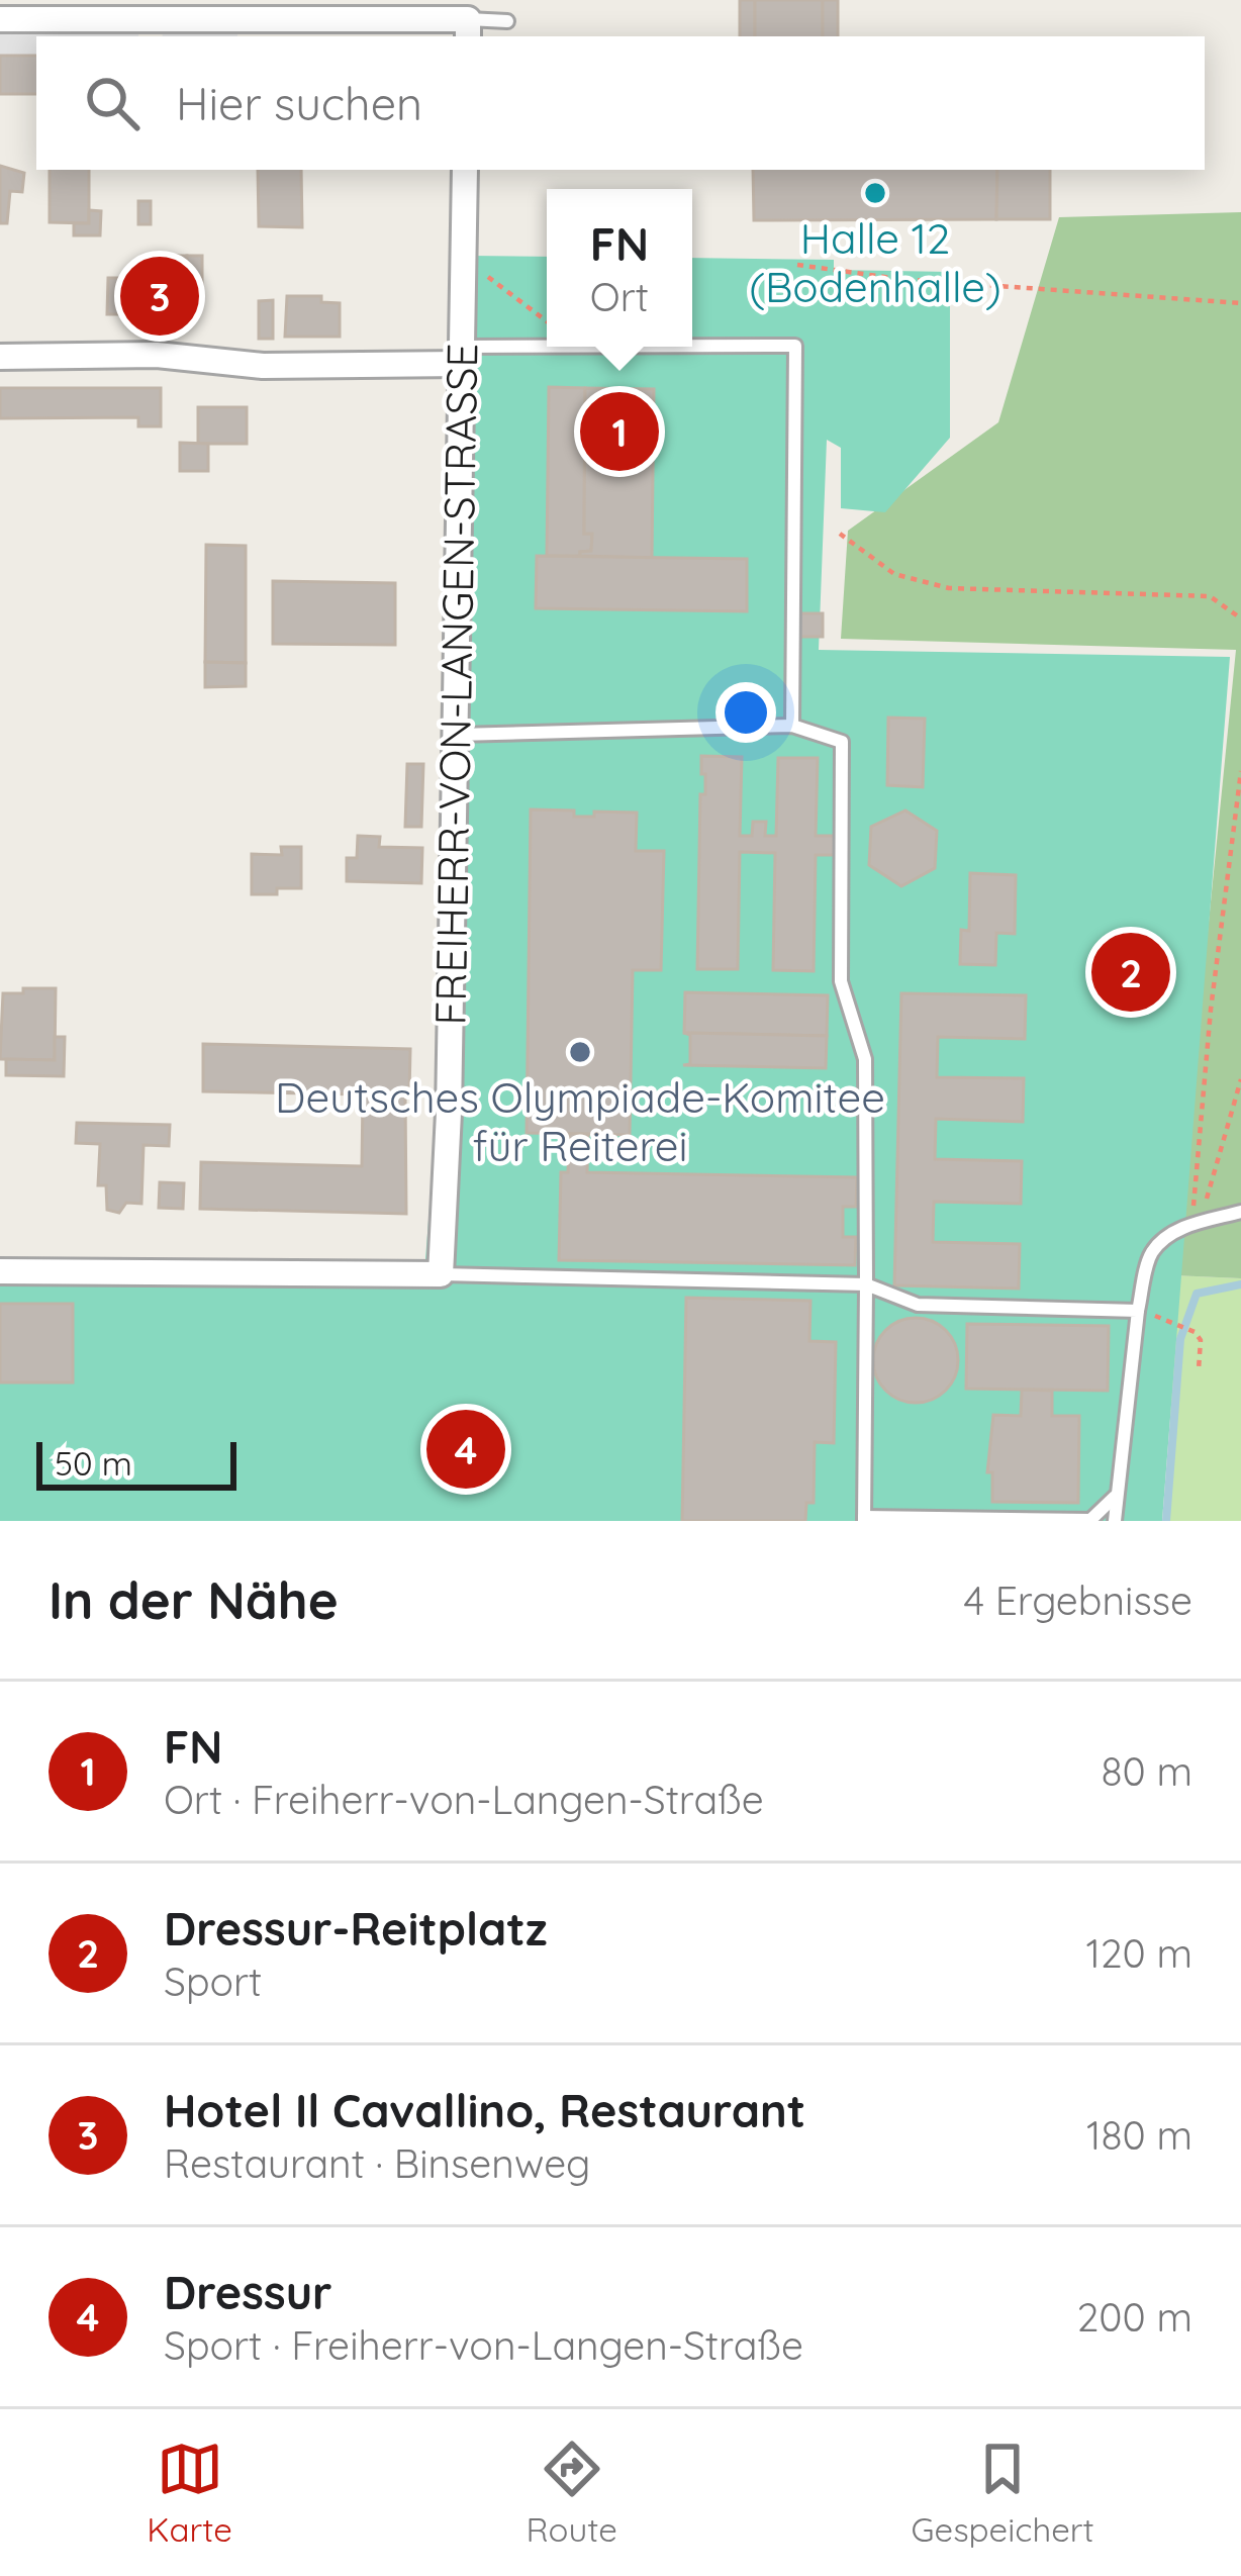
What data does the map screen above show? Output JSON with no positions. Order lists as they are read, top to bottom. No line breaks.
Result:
{"streets":{"street":["FREIHERR-VON-LANGEN-STRASSE"]},"places":["Halle 12 (Bodenhalle)","Deutsches Olympiade-Komitee für Reiterei"],"scale_bar":"50 m","page":{"search":"Hier suchen","popup":["FN","Ort"],"pins":["3","1","2","4"],"scale":"50 m","heading":["In der Nähe","4 Ergebnisse"],"list":[{"mark":"1","name":"FN","note":"Ort · Freiherr-von-Langen-Straße","value":"80 m"},{"mark":"2","name":"Dressur-Reitplatz","note":"Sport","value":"120 m"},{"mark":"3","name":"Hotel Il Cavallino, Restaurant","note":"Restaurant · Binsenweg","value":"180 m"},{"mark":"4","name":"Dressur","note":"Sport · Freiherr-von-Langen-Straße","value":"200 m"}],"nav":["Karte","Route","Gespeichert"]}}
